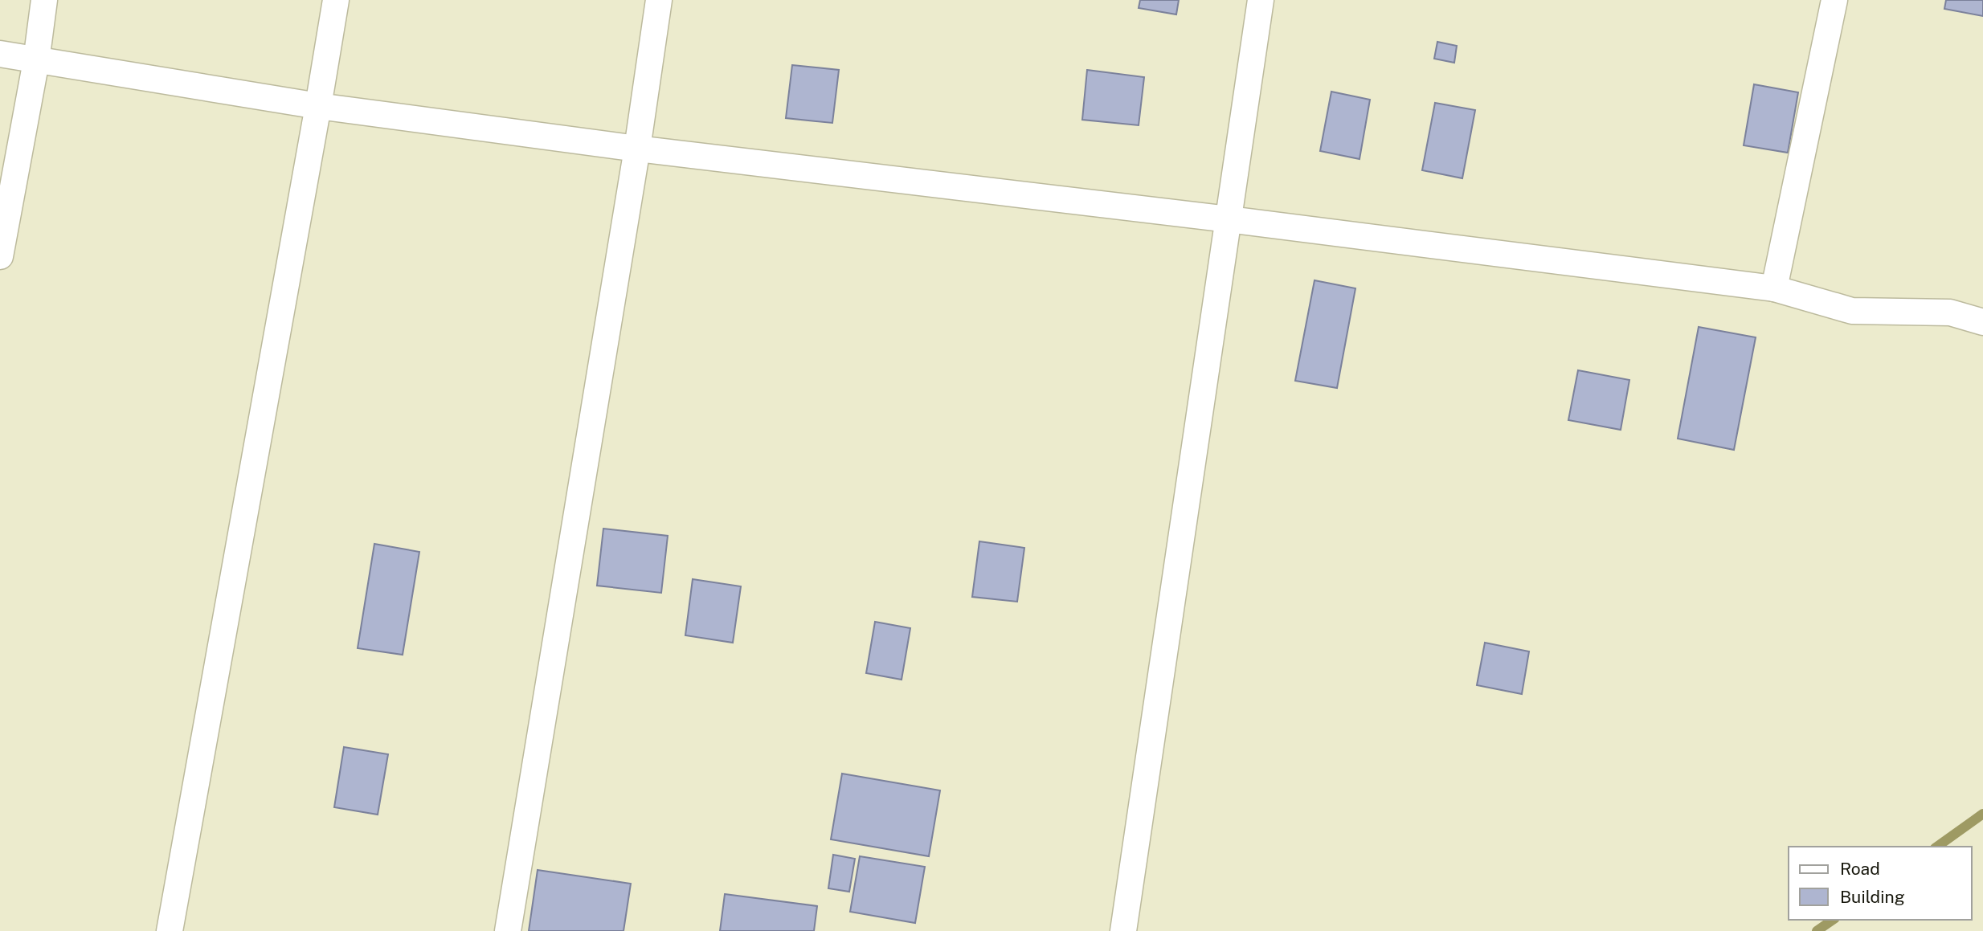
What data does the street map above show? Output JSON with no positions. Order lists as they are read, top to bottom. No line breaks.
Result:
{"legend":["Road","Building"]}
